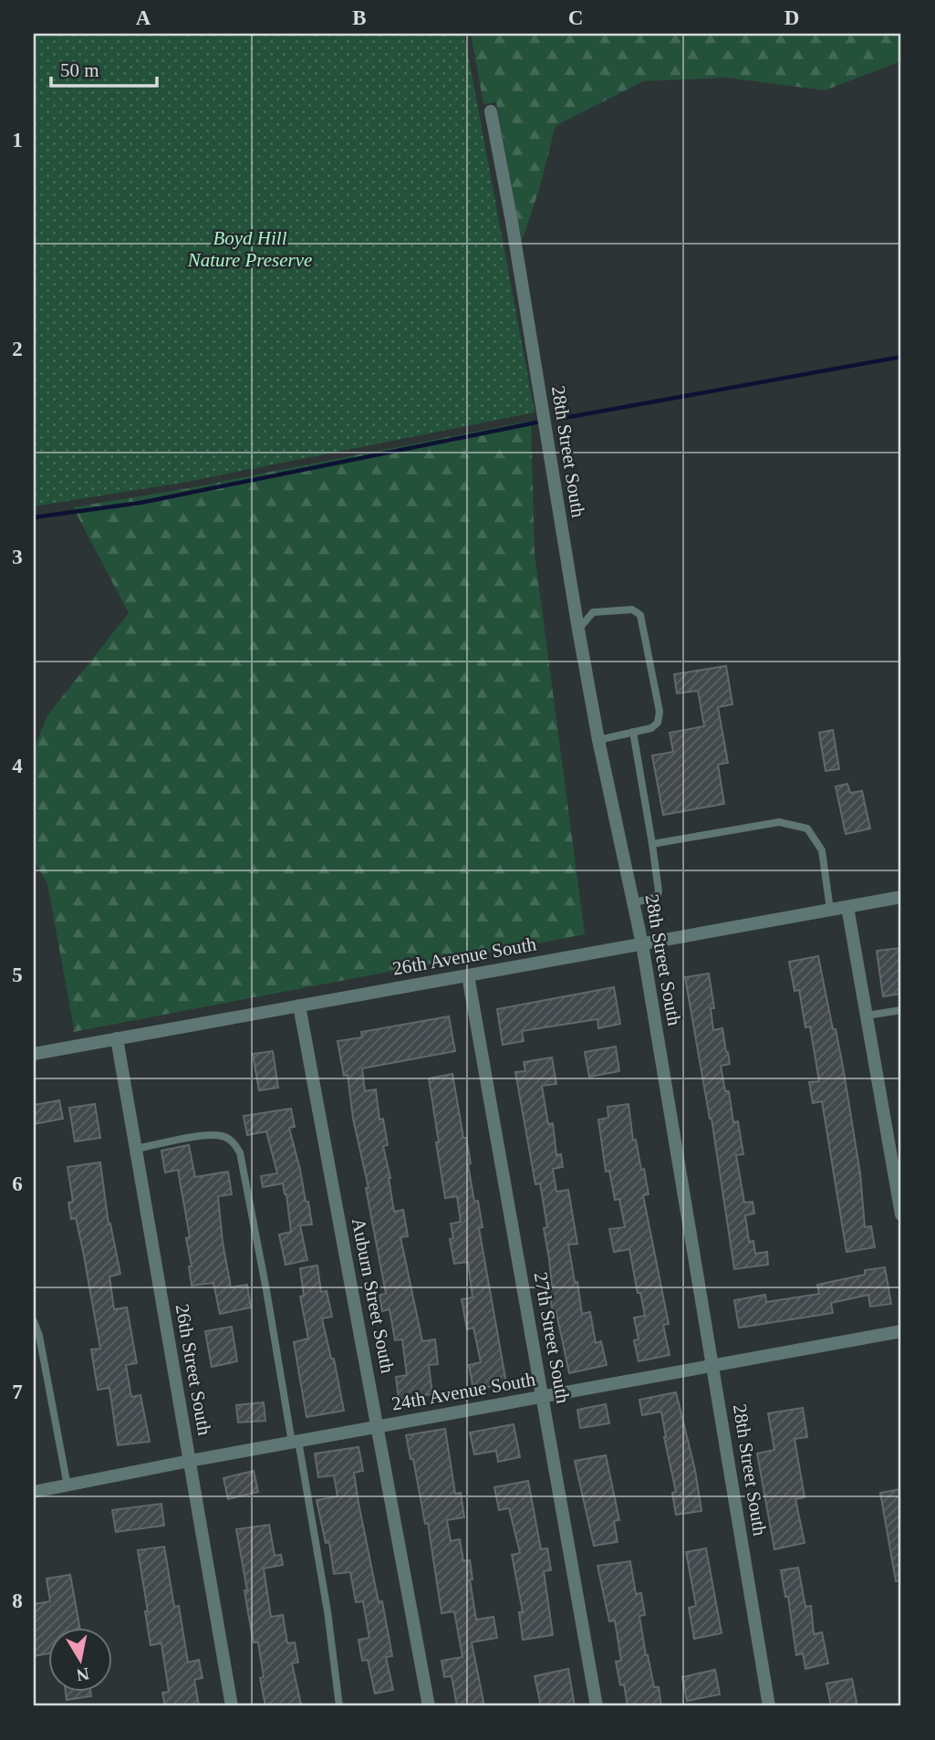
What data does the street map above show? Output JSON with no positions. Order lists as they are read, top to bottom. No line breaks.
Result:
{"streets":{"street":["28th Street South","26th Avenue South","Auburn Street South","27th Street South","26th Street South","24th Avenue South"]},"crossings":[["28th Street South","26th Avenue South"],["28th Street South","24th Avenue South"],["26th Avenue South","Auburn Street South"],["26th Avenue South","27th Street South"],["26th Avenue South","26th Street South"],["Auburn Street South","24th Avenue South"],["27th Street South","24th Avenue South"],["26th Street South","24th Avenue South"]],"parks":["Boyd Hill Nature Preserve"],"scale_bar":"50 m","north":"bottom","grid":{"columns":["A","B","C","D"],"rows":["1","2","3","4","5","6","7","8"]}}
